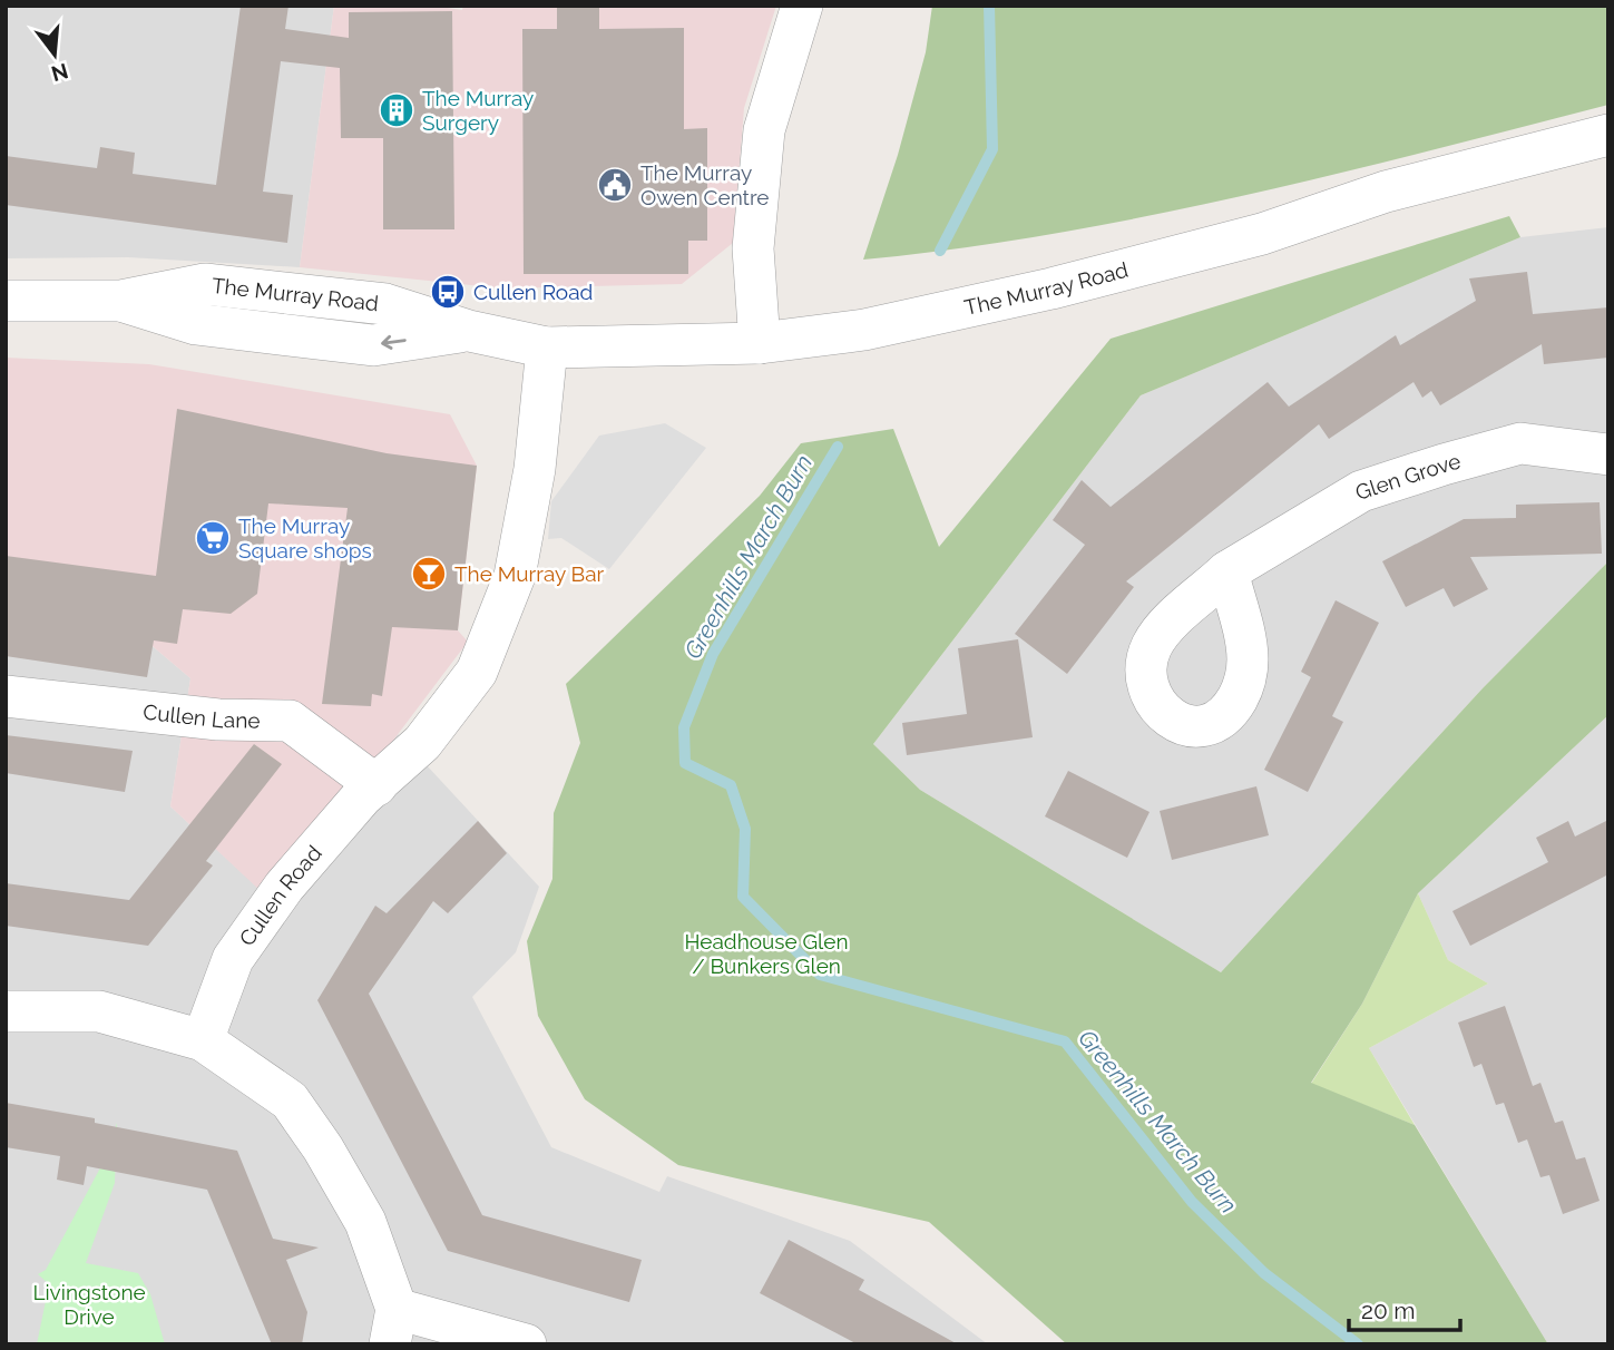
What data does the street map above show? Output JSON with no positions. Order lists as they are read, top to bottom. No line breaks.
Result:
{"streets":{"street":["The Murray Road","Glen Grove","Cullen Lane","Cullen Road"]},"crossings":[["The Murray Road","Cullen Road"],["Cullen Lane","Cullen Road"]],"water":["Greenhills March Burn"],"parks":["Headhouse Glen / Bunkers Glen","Livingstone Drive"],"places":{"building":["The Murray Surgery"],"public building":["The Murray Owen Centre"],"bus stop":["Cullen Road"],"supermarket":["The Murray Square shops"],"bar":["The Murray Bar"]},"scale_bar":"20 m","north":"bottom"}
